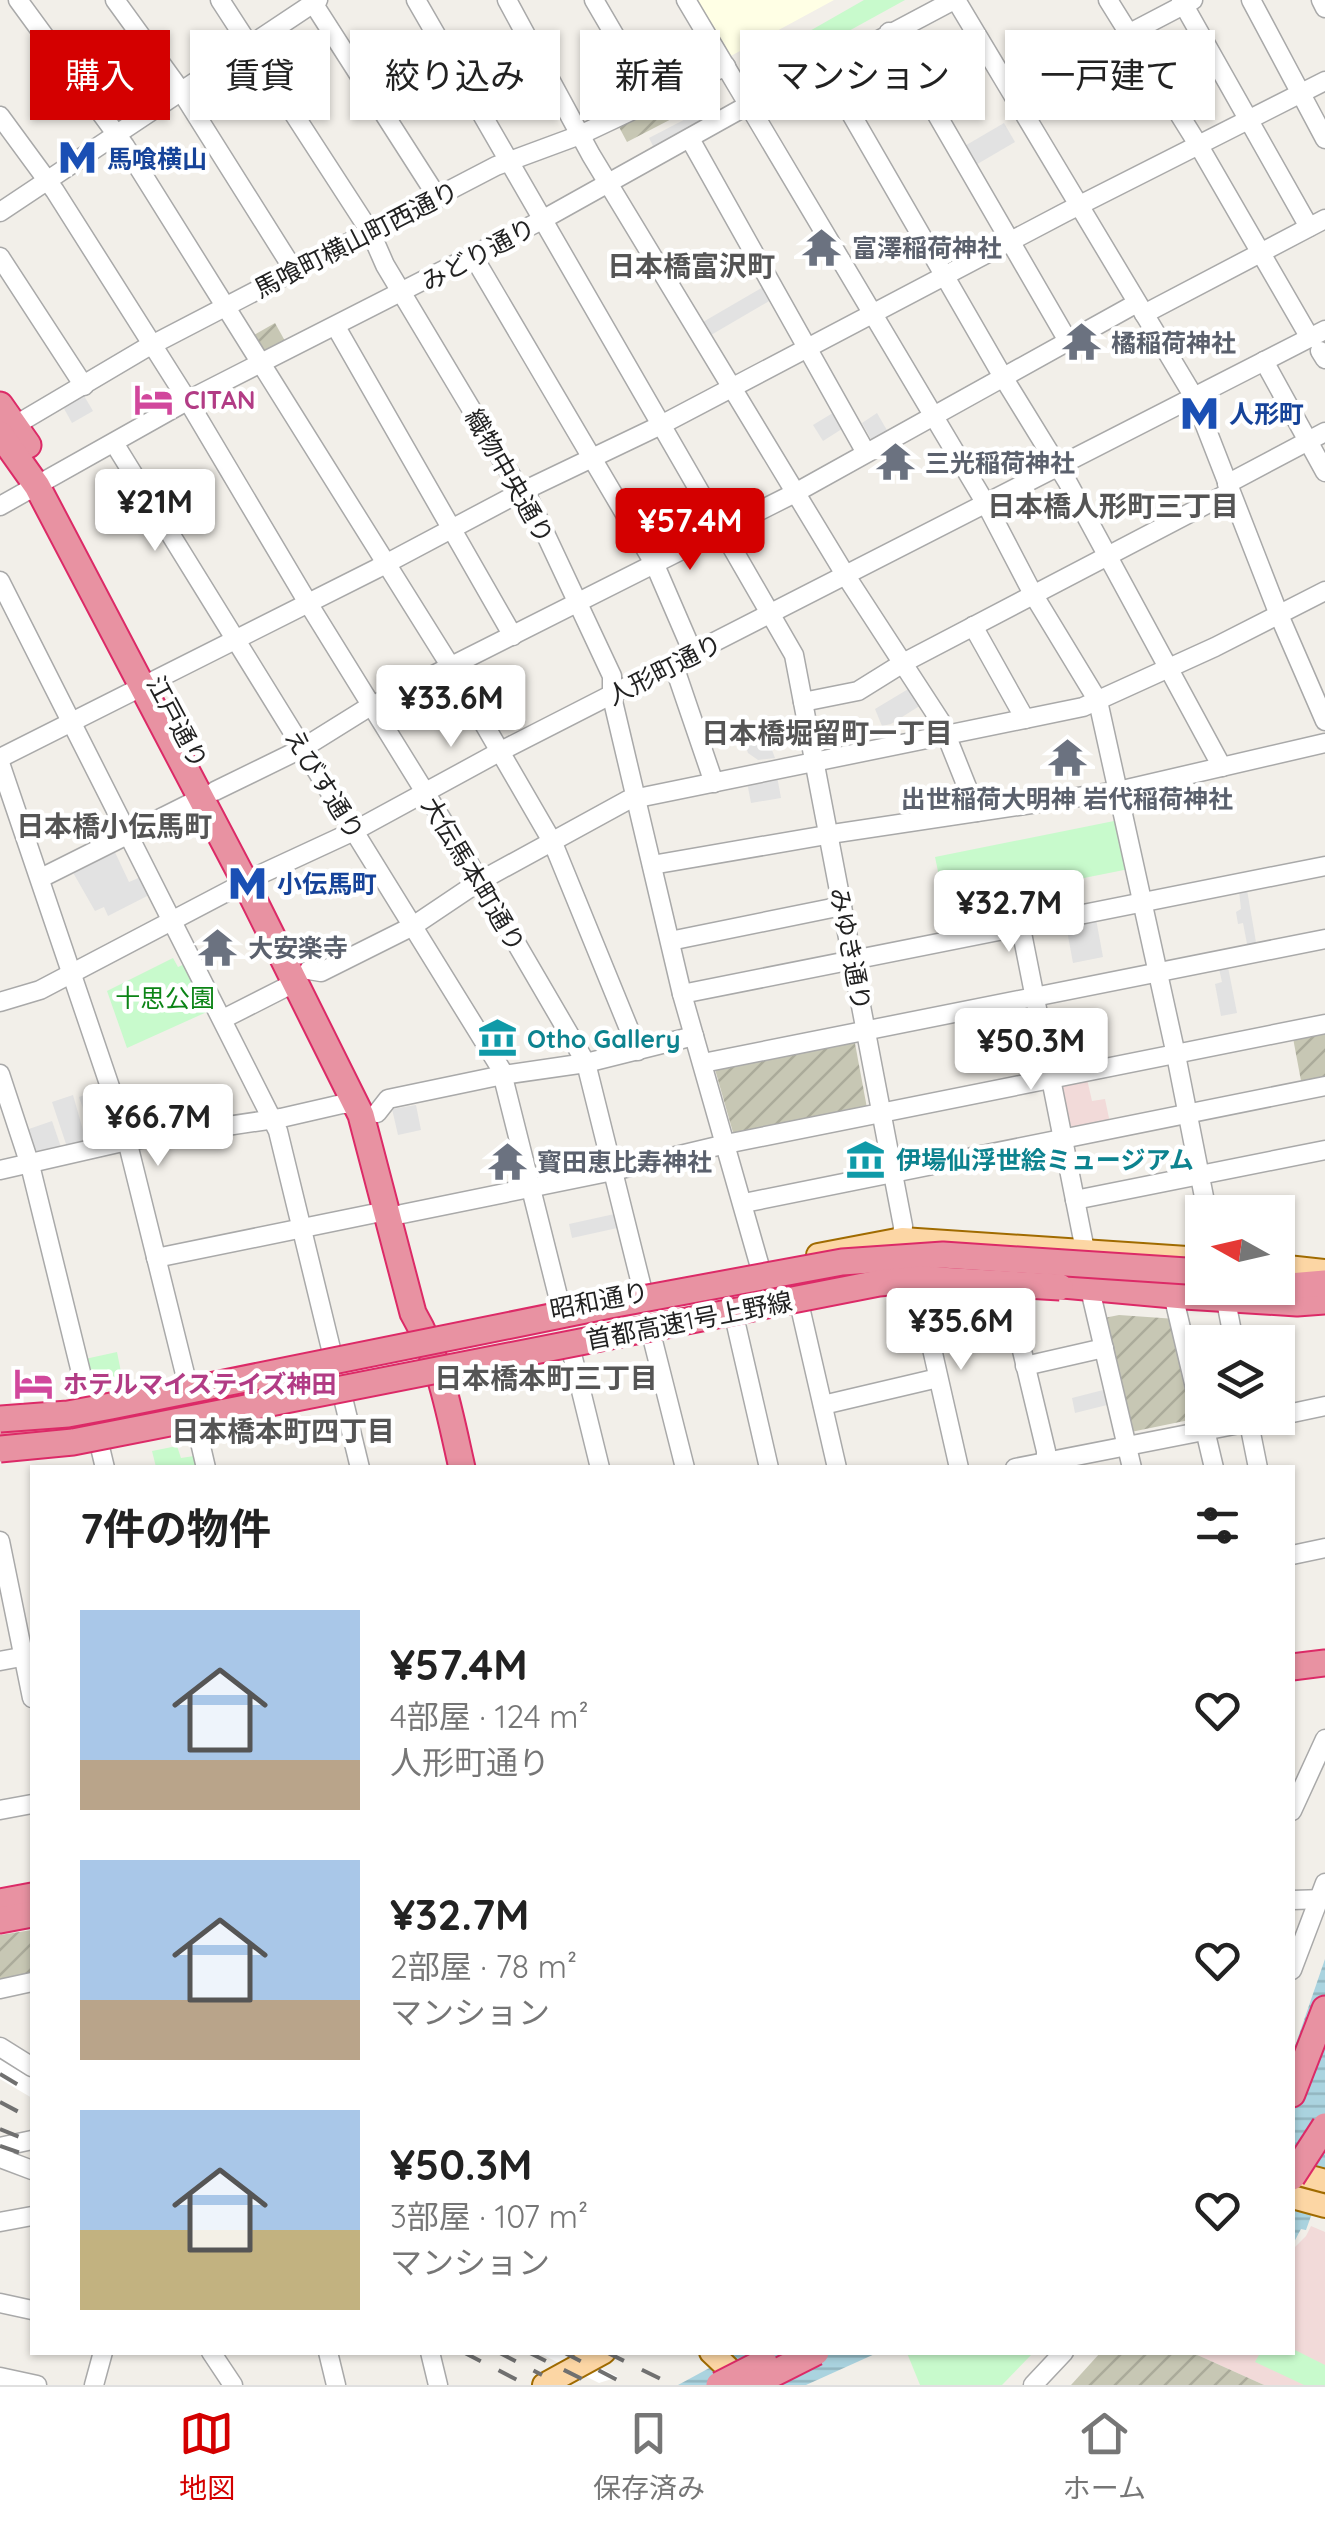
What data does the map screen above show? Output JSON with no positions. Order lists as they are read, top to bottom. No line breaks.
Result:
{"streets":{"highway":["江戸通り","昭和通り","首都高速1号上野線"],"street":["馬喰町横山町西通り","みどり通り","織物中央通り","人形町通り","えびす通り","大伝馬本町通り","みゆき通り"]},"crossings":[["馬喰町横山町西通り","織物中央通り"],["馬喰町横山町西通り","江戸通り"],["馬喰町横山町西通り","大伝馬本町通り"],["馬喰町横山町西通り","みゆき通り"],["みどり通り","織物中央通り"],["みどり通り","江戸通り"],["みどり通り","えびす通り"],["みどり通り","大伝馬本町通り"],["みどり通り","みゆき通り"],["織物中央通り","人形町通り"],["織物中央通り","昭和通り"],["人形町通り","江戸通り"],["人形町通り","えびす通り"],["人形町通り","大伝馬本町通り"],["人形町通り","みゆき通り"],["江戸通り","昭和通り"],["えびす通り","昭和通り"],["大伝馬本町通り","昭和通り"],["みゆき通り","昭和通り"]],"districts":["日本橋富沢町","日本橋人形町三丁目","日本橋堀留町一丁目","日本橋小伝馬町","日本橋本町三丁目","日本橋本町四丁目"],"parks":["十思公園"],"places":{"metro station":["馬喰横山","人形町","小伝馬町"],"temple":["富澤稲荷神社","橘稲荷神社","三光稲荷神社","出世稲荷大明神 岩代稲荷神社","大安楽寺","寳田恵比寿神社"],"hotel":["CITAN","ホテルマイステイズ神田"],"museum":["Otho Gallery","伊場仙浮世絵ミュージアム"]},"north":"left","page":{"chip":["購入","賃貸","絞り込み","新着","マンション","一戸建て"],"price":["¥21M","¥57.4M","¥33.6M","¥32.7M","¥50.3M","¥66.7M","¥35.6M"],"heading":"7件の物件","list":[{"name":"¥57.4M","note":"4部屋 · 124 m² · 人形町通り"},{"name":"¥32.7M","note":"2部屋 · 78 m² · マンション"},{"name":"¥50.3M","note":"3部屋 · 107 m² · マンション"}],"tabs":["地図","保存済み","ホーム"]}}
